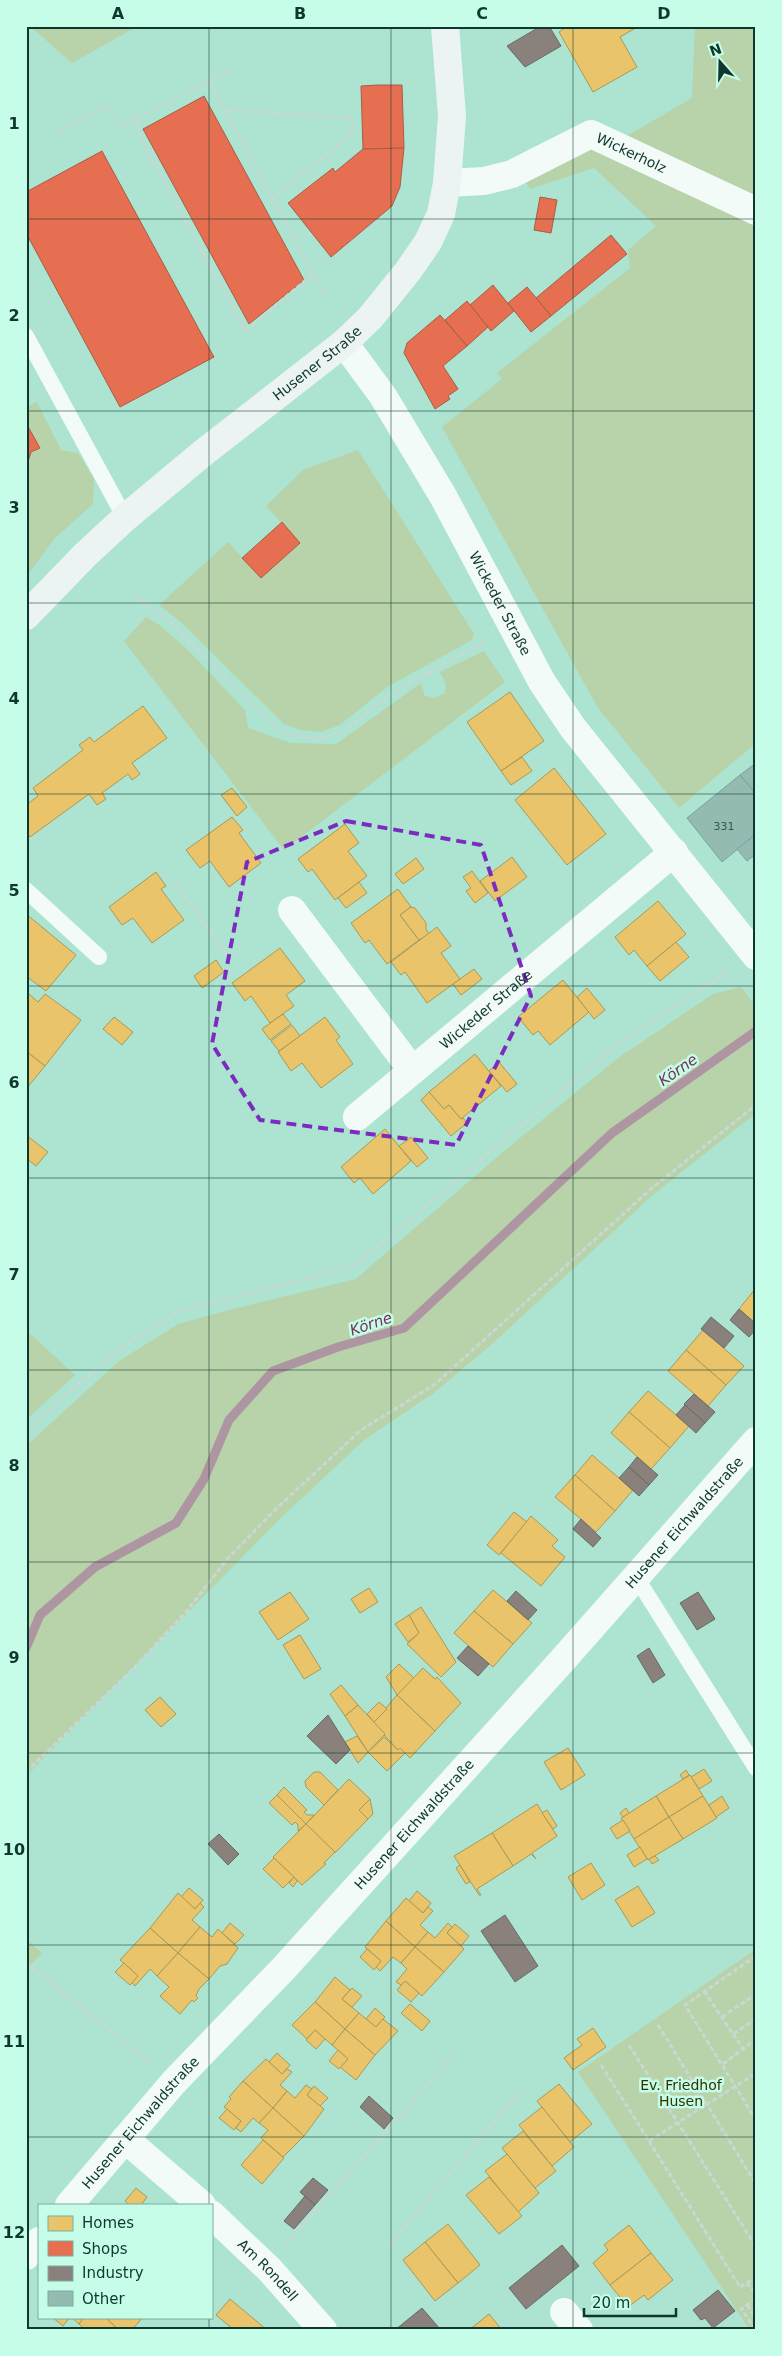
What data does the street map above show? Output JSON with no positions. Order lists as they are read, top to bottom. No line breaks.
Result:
{"streets":{"street":["Wickerholz","Husener Straße","Wickeder Straße","Husener Eichwaldstraße","Am Rondell"]},"crossings":[["Wickerholz","Husener Straße"],["Husener Straße","Wickeder Straße"]],"water":["Körne"],"parks":["Ev. Friedhof Husen"],"house_numbers":["331"],"legend":["Homes","Shops","Industry","Other"],"scale_bar":"20 m","north":"top","grid":{"columns":["A","B","C","D"],"rows":["1","2","3","4","5","6","7","8","9","10","11","12"]}}
